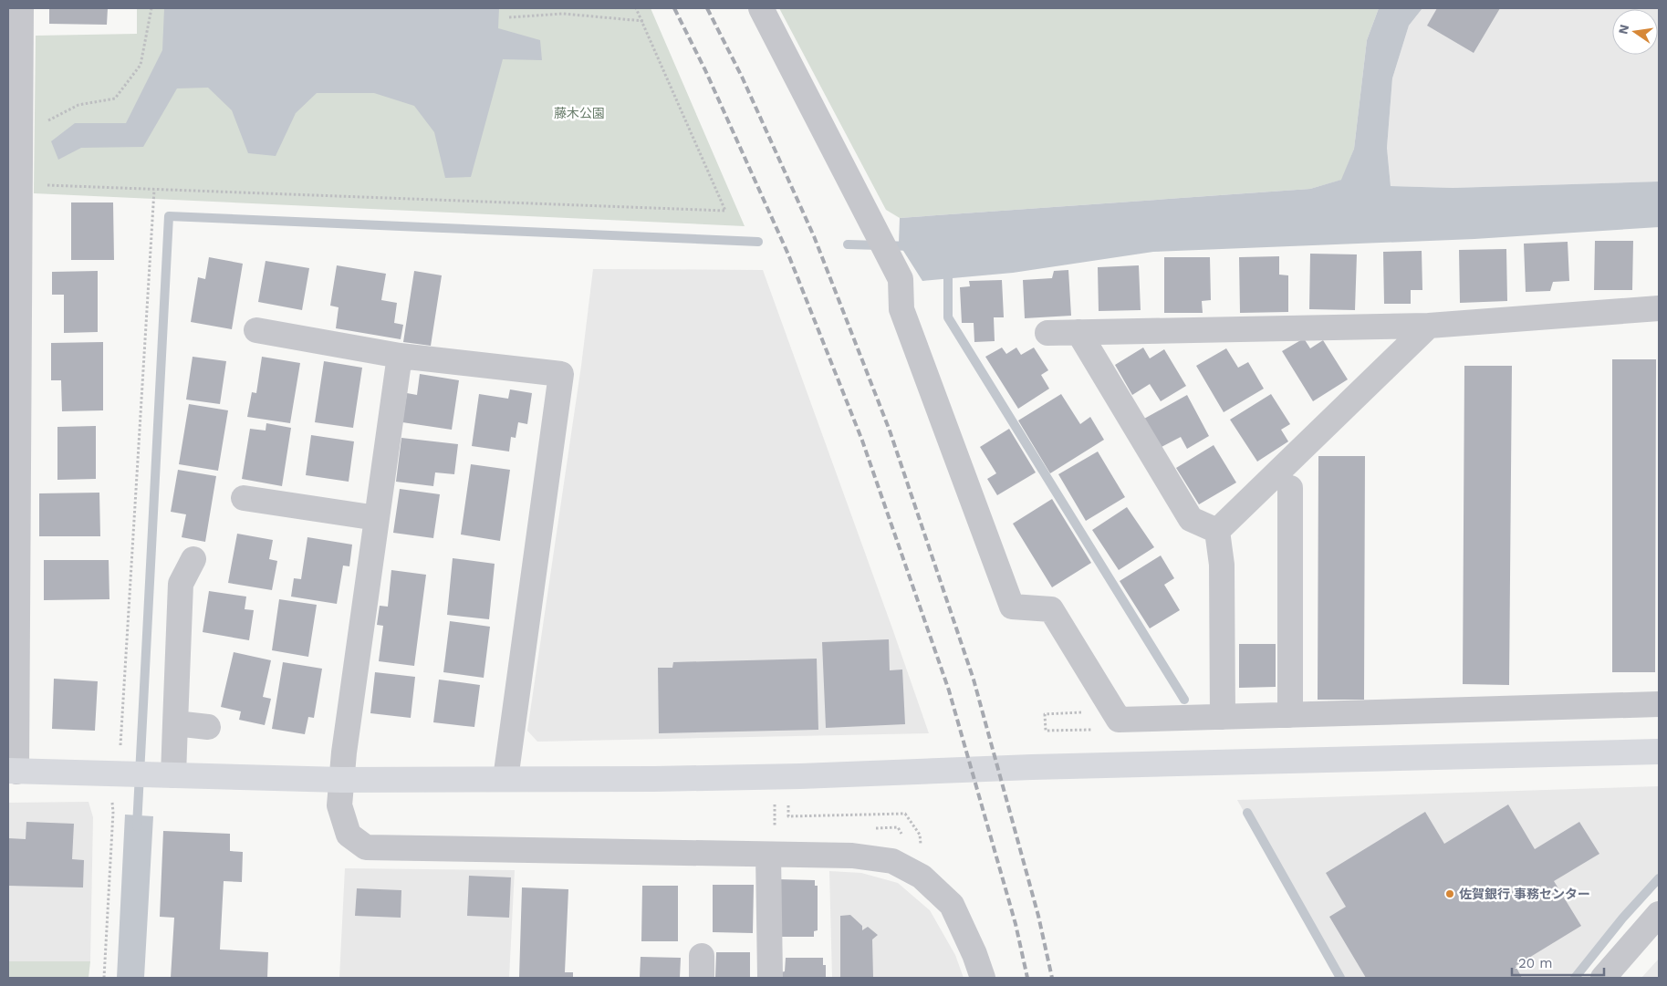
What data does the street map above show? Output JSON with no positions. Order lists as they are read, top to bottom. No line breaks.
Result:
{"parks":["藤木公園"],"places":["佐賀銀行 事務センター"],"scale_bar":"20 m","north":"left"}
